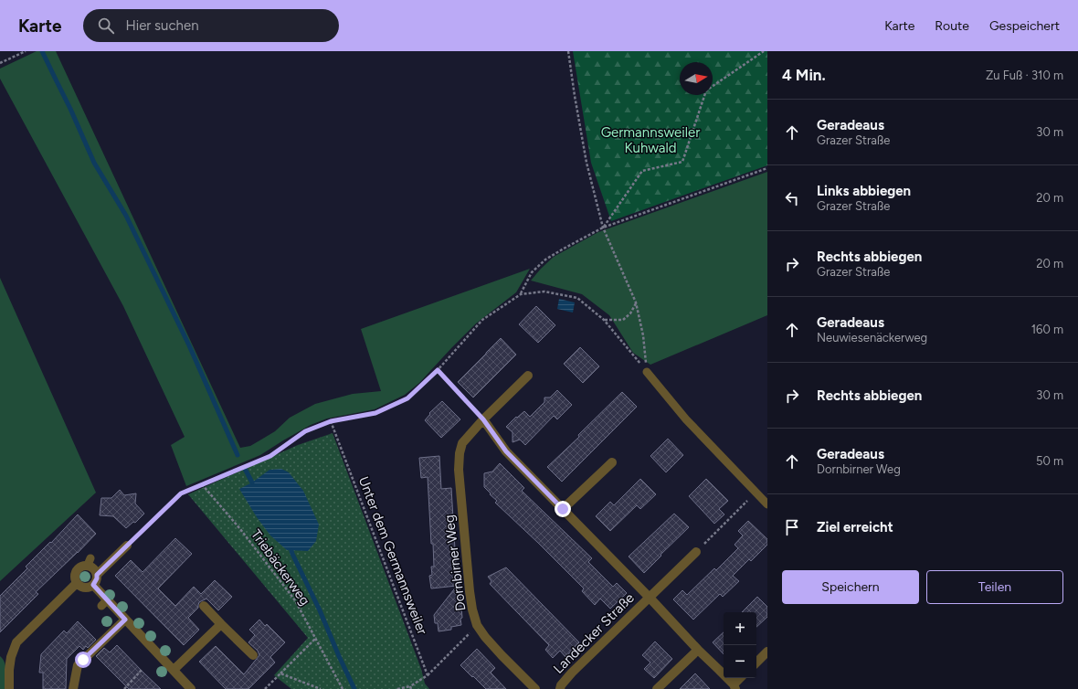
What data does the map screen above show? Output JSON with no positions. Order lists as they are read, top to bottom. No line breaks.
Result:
{"streets":{"street":["Dornbirner Weg","Landecker Straße"],"path":["Unter dem Germannsweiler","Triebäckerweg"]},"parks":["Germannsweiler Kuhwald"],"north":"right","page":{"header":"Karte","search":"Hier suchen","nav":["Karte","Route","Gespeichert"],"heading":["4 Min.","Zu Fuß · 310 m"],"list":[["Geradeaus","Grazer Straße","30 m"],["Links abbiegen","Grazer Straße","20 m"],["Rechts abbiegen","Grazer Straße","20 m"],["Geradeaus","Neuwiesenäckerweg","160 m"],["Rechts abbiegen","30 m"],["Geradeaus","Dornbirner Weg","50 m"],"Ziel erreicht"],"buttons":["Speichern","Teilen"],"map_buttons":["+","−"]}}
